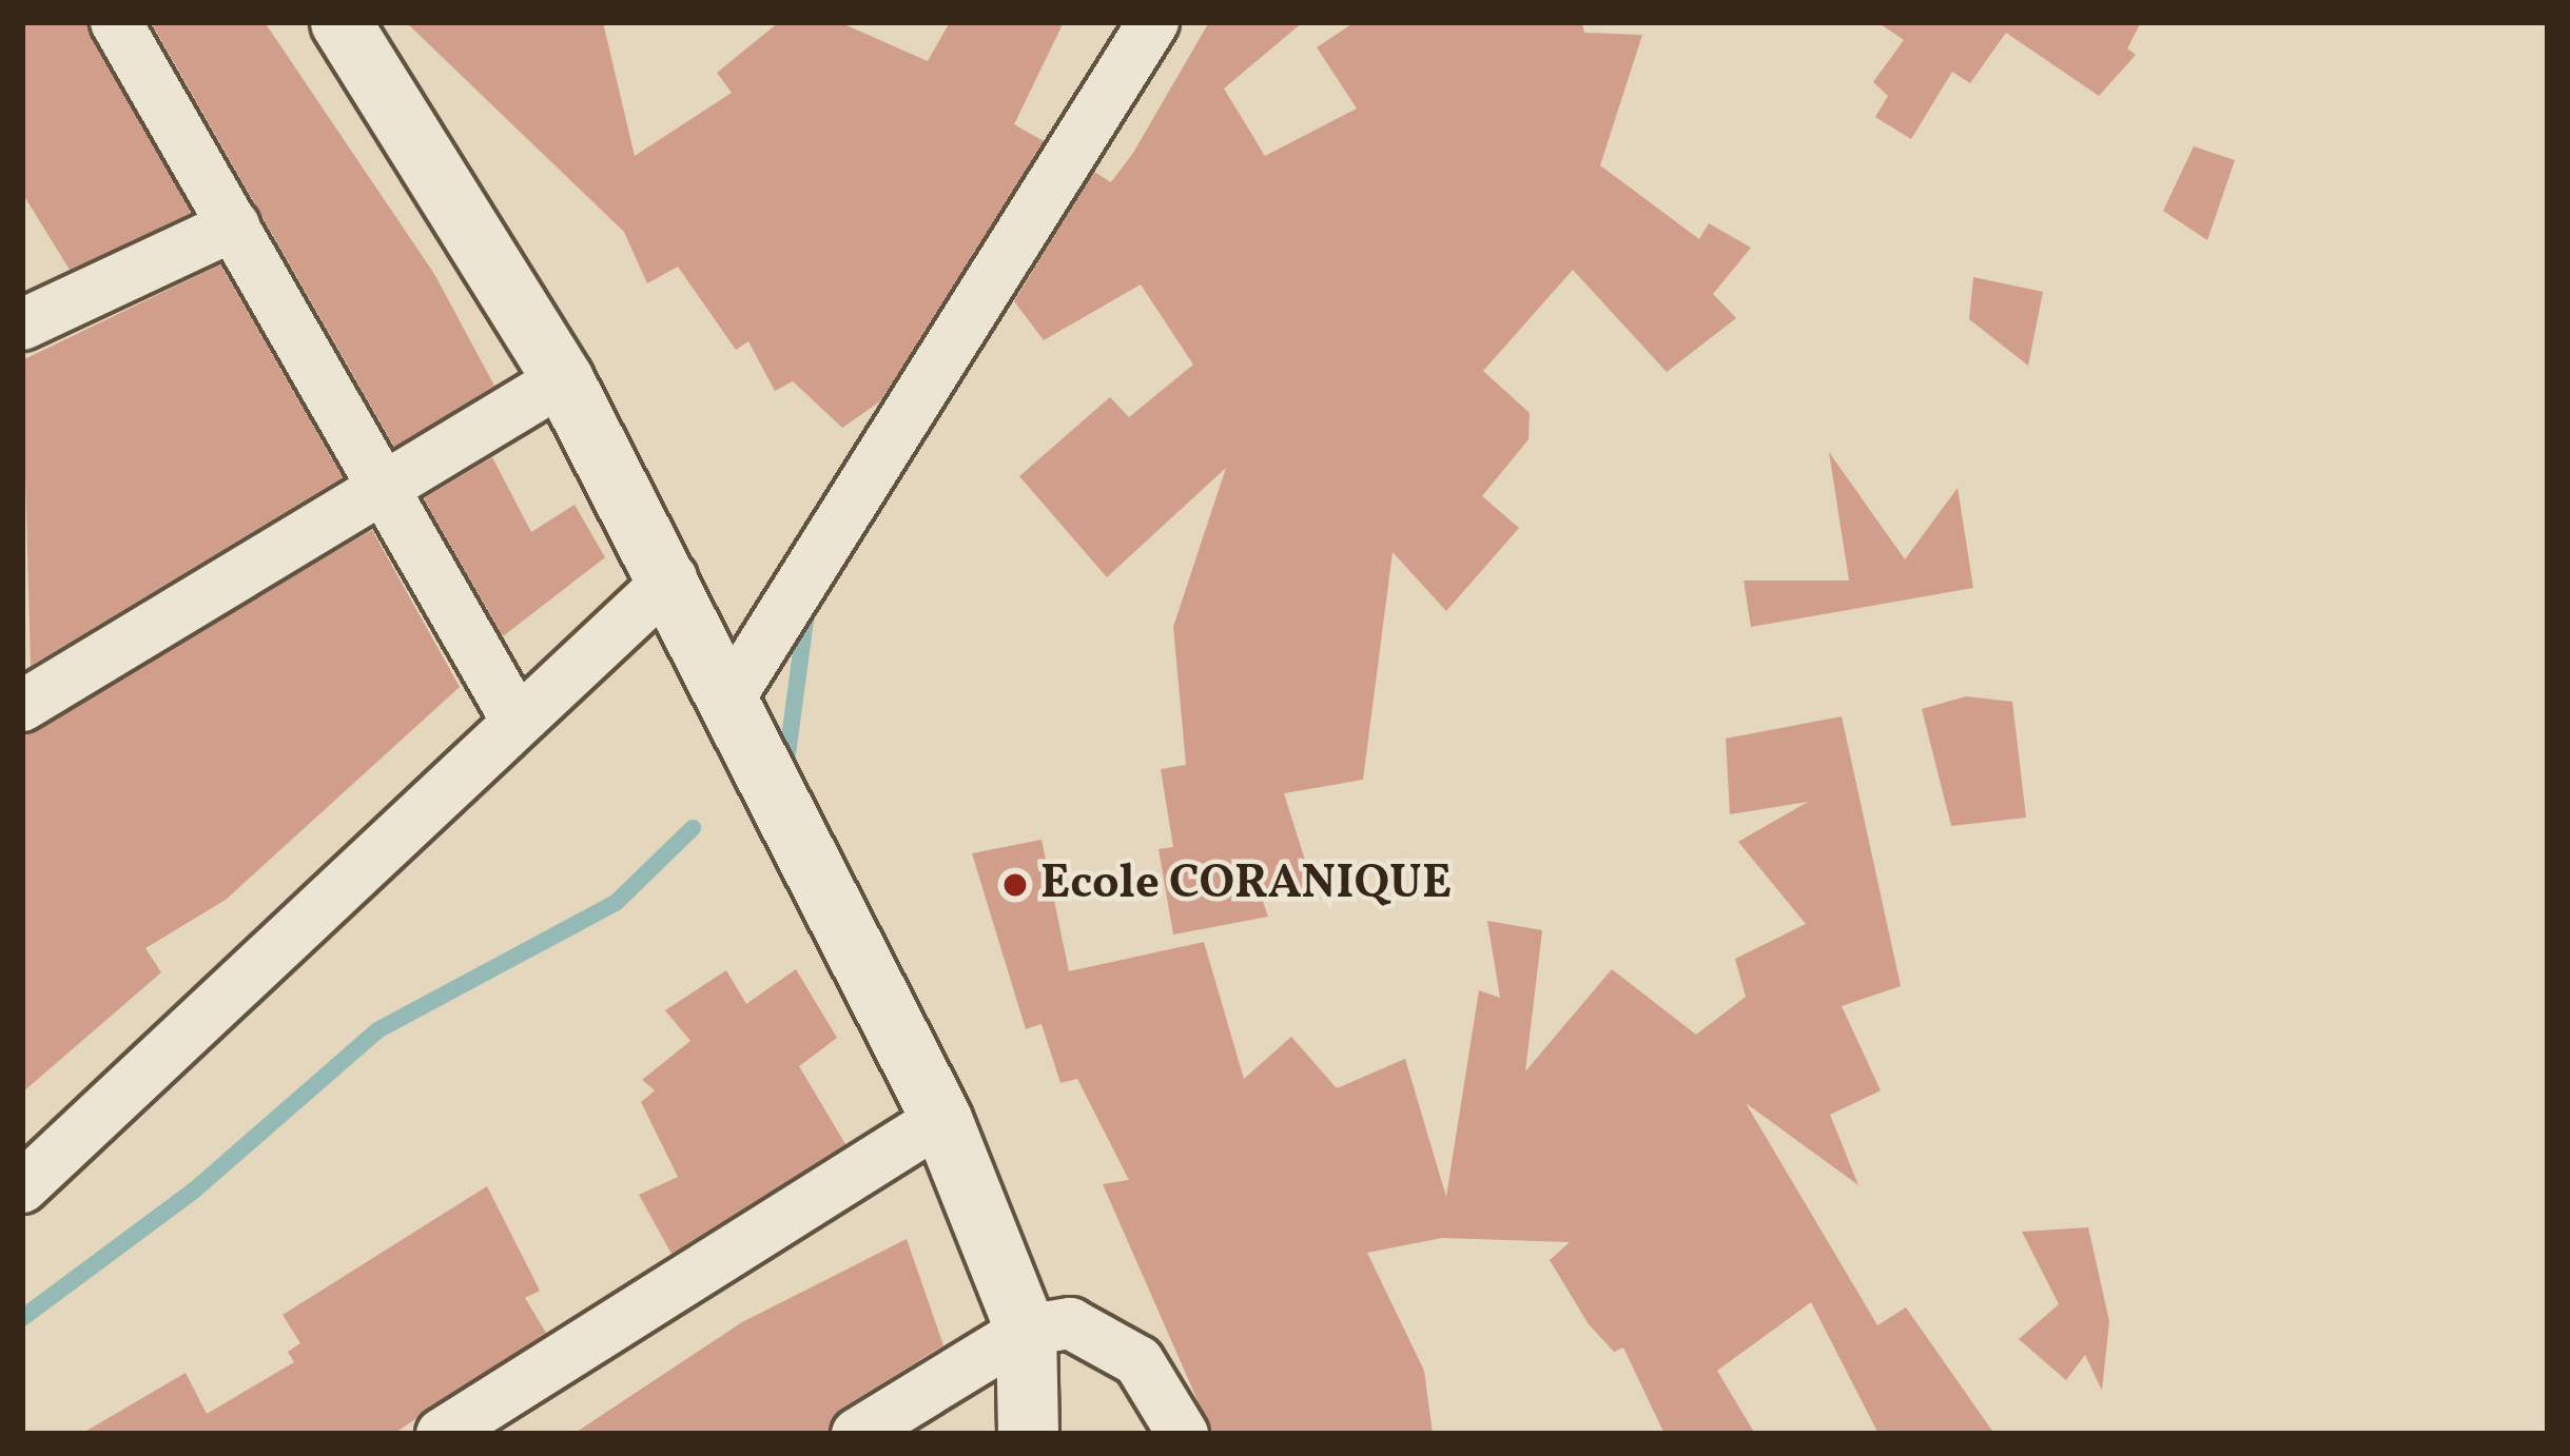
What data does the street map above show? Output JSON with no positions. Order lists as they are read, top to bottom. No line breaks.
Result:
{"places":["Ecole CORANIQUE"]}
